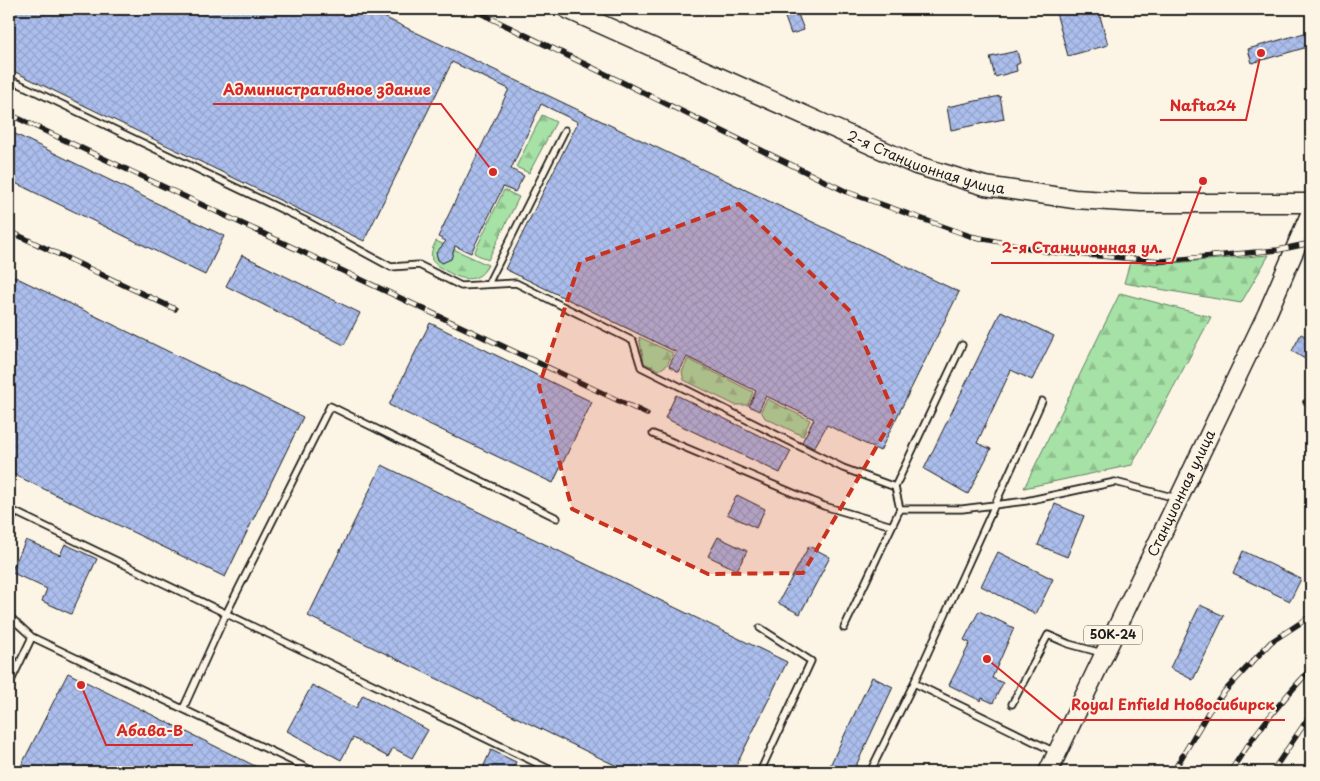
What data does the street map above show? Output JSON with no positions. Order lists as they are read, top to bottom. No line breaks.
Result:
{"streets":{"main road":["2-я Станционная улица","Станционная улица","50К-24"]},"places":["Nafta24","Административное здание","2-я Станционная ул.","Royal Enfield Новосибирск","Абава-В"]}
